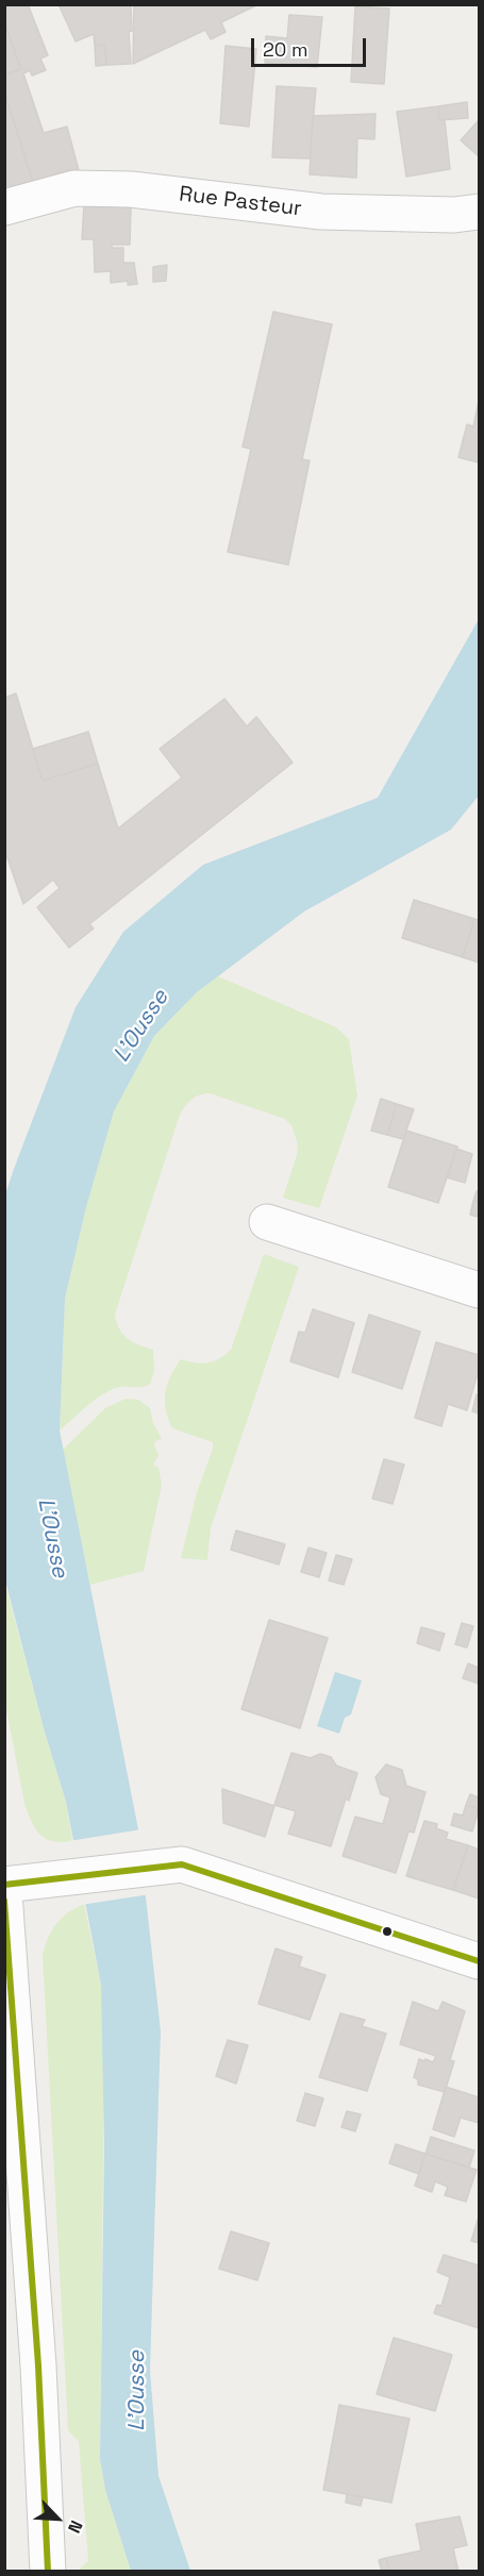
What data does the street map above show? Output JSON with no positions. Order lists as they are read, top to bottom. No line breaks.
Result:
{"streets":{"street":["Rue Pasteur"]},"water":["L'Ousse"],"scale_bar":"20 m","north":"bottom right"}
